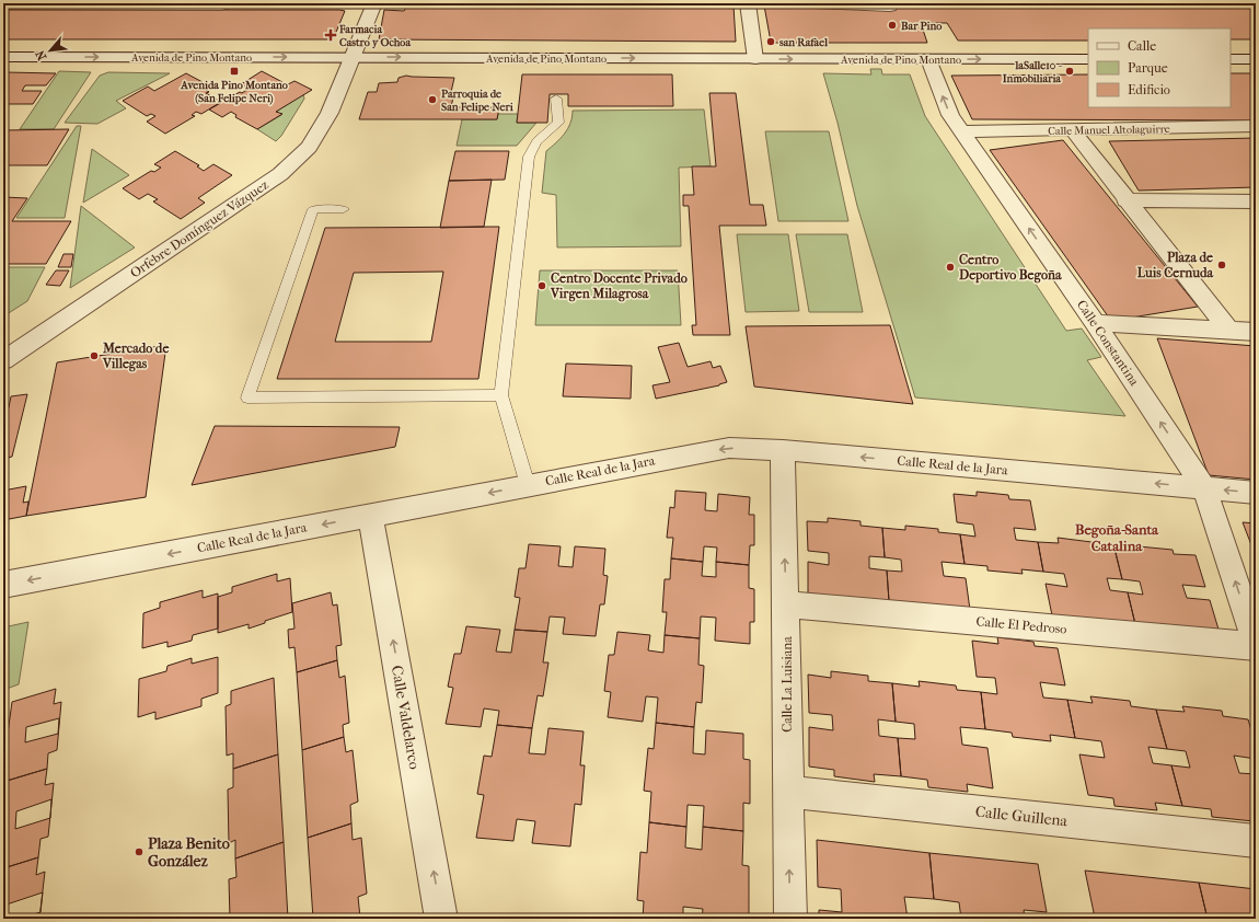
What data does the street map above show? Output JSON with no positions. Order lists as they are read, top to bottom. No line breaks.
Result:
{"streets":{"street":["Avenida de Pino Montano","Calle Manuel Altolaguirre","Orfebre Domínguez Vázquez","Calle Constantina","Calle Real de la Jara","Calle El Pedroso","Calle La Luisiana","Calle Valdelarco","Calle Guillena"]},"crossings":[["Avenida de Pino Montano","Orfebre Domínguez Vázquez"],["Avenida de Pino Montano","Calle Constantina"],["Calle Manuel Altolaguirre","Calle Constantina"],["Calle Constantina","Calle Real de la Jara"],["Calle Real de la Jara","Calle La Luisiana"],["Calle Real de la Jara","Calle Valdelarco"],["Calle El Pedroso","Calle La Luisiana"],["Calle La Luisiana","Calle Guillena"]],"one_way":["Avenida de Pino Montano","Calle Real de la Jara","Calle La Luisiana","Calle Valdelarco"],"districts":["Begoña-Santa Catalina"],"places":{"other":["Bar Pino","san Rafael","laSalle10 - Inmobiliaria","Parroquia de San Felipe Neri","Plaza de Luis Cernuda","Centro Deportivo Begoña","Centro Docente Privado Virgen Milagrosa","Mercado de Villegas","Plaza Benito González"],"health":["Farmacia Castro y Ochoa"],"transit":["Avenida Pino Montano (San Felipe Neri)"]},"legend":["Calle","Parque","Edificio"],"north":"bottom left"}
